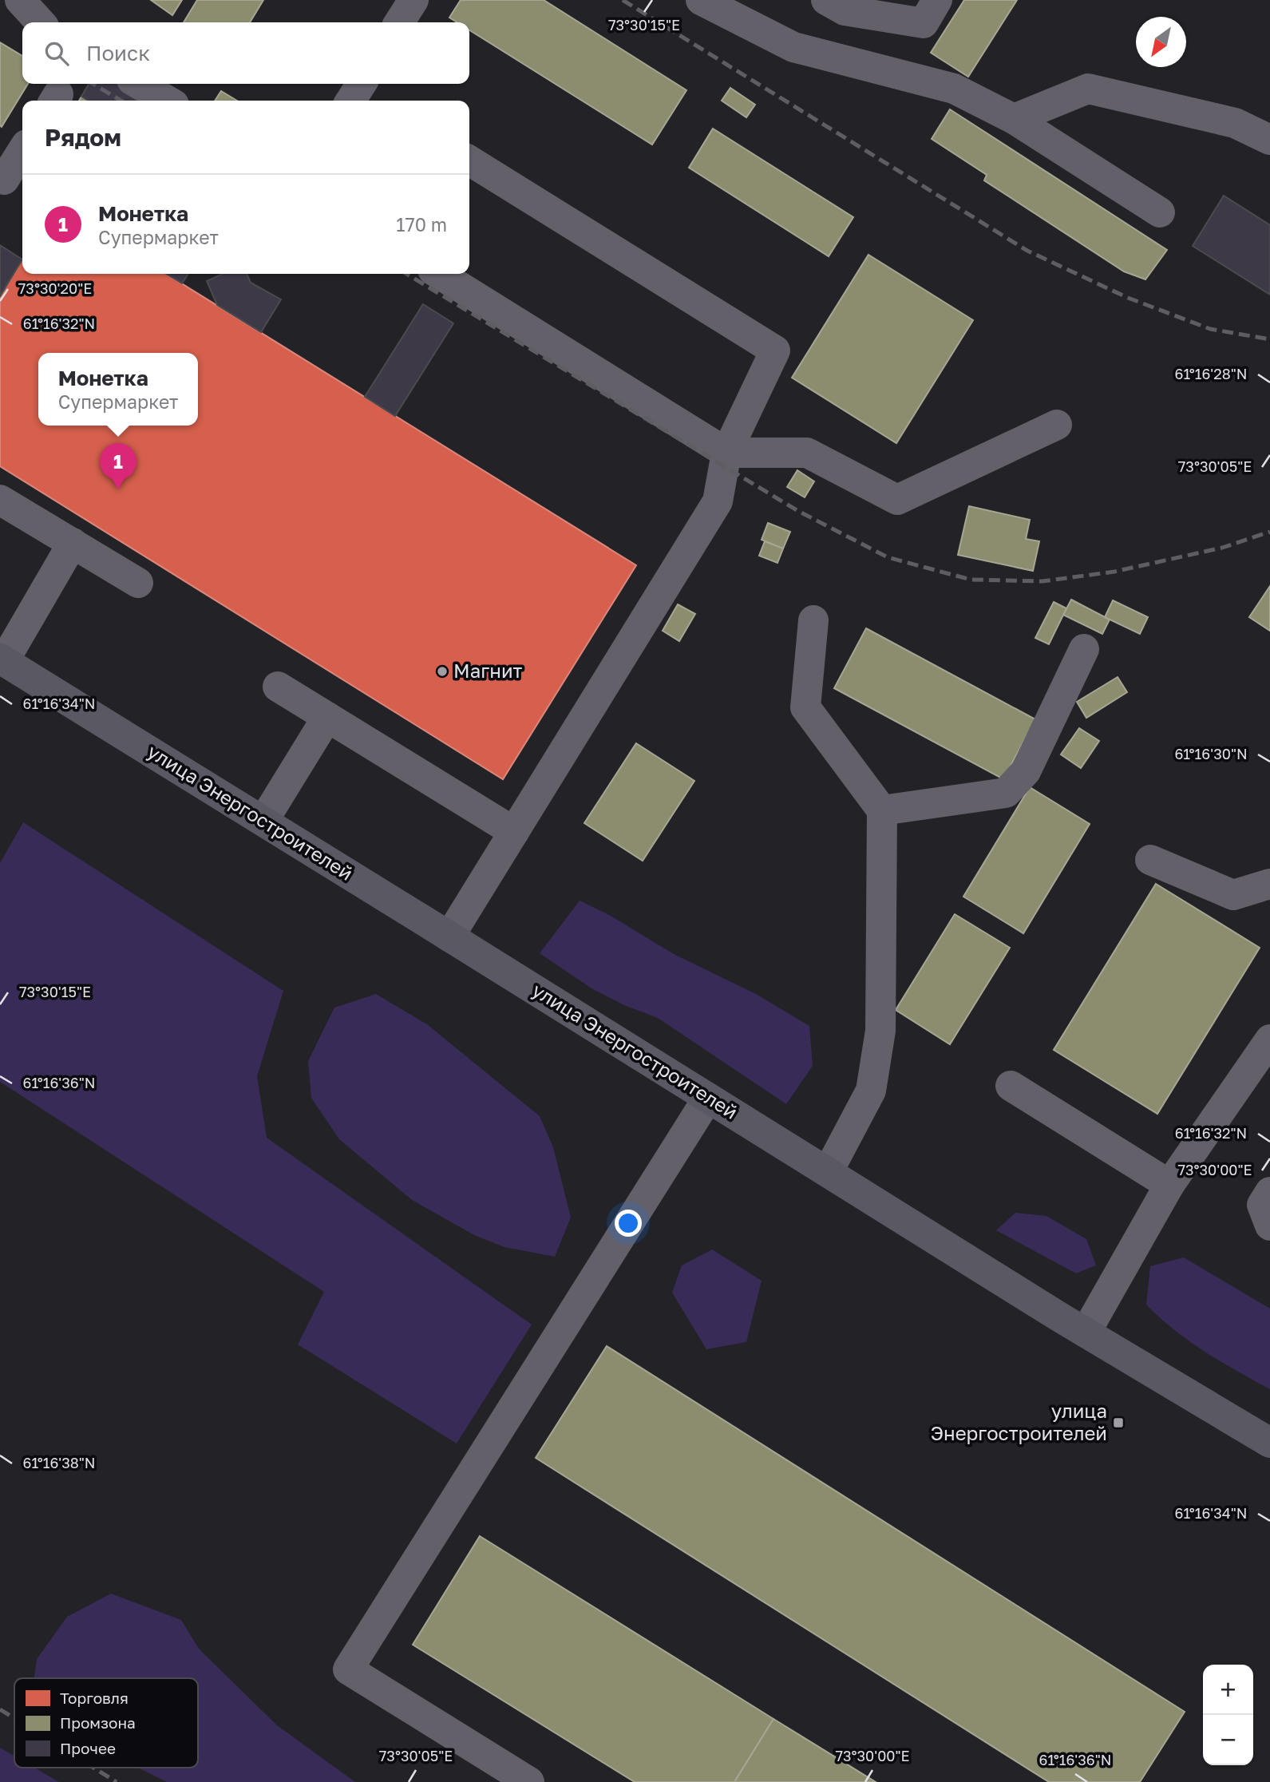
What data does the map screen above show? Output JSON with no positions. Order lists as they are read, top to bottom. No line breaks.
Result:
{"streets":{"main road":["улица Энергостроителей"]},"places":{"other":["Магнит"],"transit":["улица Энергостроителей"]},"legend":["Торговля","Промзона","Прочее"],"north":"bottom left","page":{"search":"Поиск","heading":"Рядом","list":[{"mark":"1","name":"Монетка","note":"Супермаркет","value":"170 m"}],"popup":["Монетка","Супермаркет"],"pins":"1","map_buttons":["+","−"]},"coordinates":["73°30'15\"E","73°30'20\"E","61°16'32\"N","61°16'28\"N","73°30'05\"E","61°16'34\"N","61°16'30\"N","61°16'36\"N","73°30'00\"E","61°16'38\"N"]}
